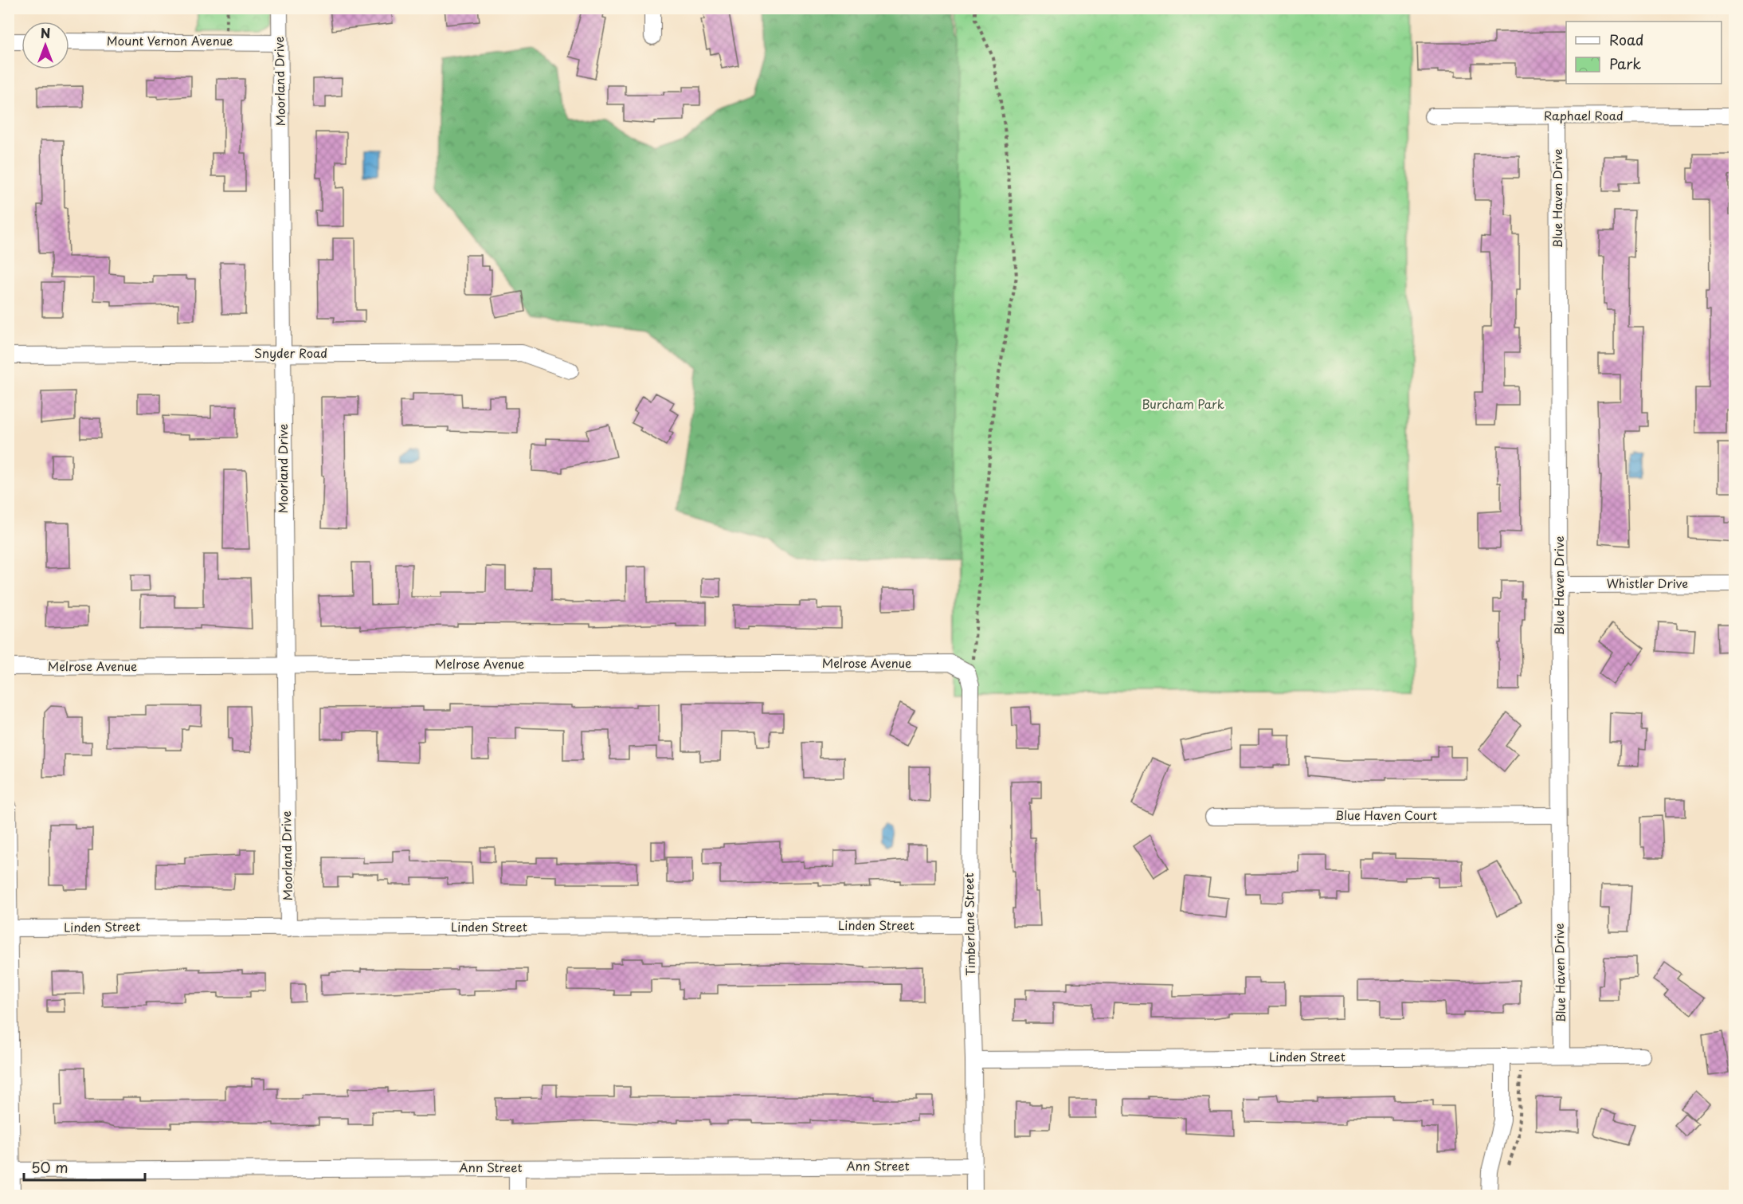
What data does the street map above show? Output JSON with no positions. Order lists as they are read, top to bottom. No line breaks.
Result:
{"streets":{"street":["Mount Vernon Avenue","Moorland Drive","Raphael Road","Blue Haven Drive","Snyder Road","Whistler Drive","Melrose Avenue","Blue Haven Court","Timberlane Street","Linden Street","Ann Street"]},"crossings":[["Mount Vernon Avenue","Moorland Drive"],["Moorland Drive","Snyder Road"],["Moorland Drive","Melrose Avenue"],["Moorland Drive","Linden Street"],["Raphael Road","Blue Haven Drive"],["Blue Haven Drive","Whistler Drive"],["Blue Haven Drive","Blue Haven Court"],["Blue Haven Drive","Linden Street"],["Melrose Avenue","Timberlane Street"],["Timberlane Street","Linden Street"],["Timberlane Street","Ann Street"]],"parks":["Burcham Park"],"legend":["Road","Park"],"scale_bar":"50 m","north":"top"}
